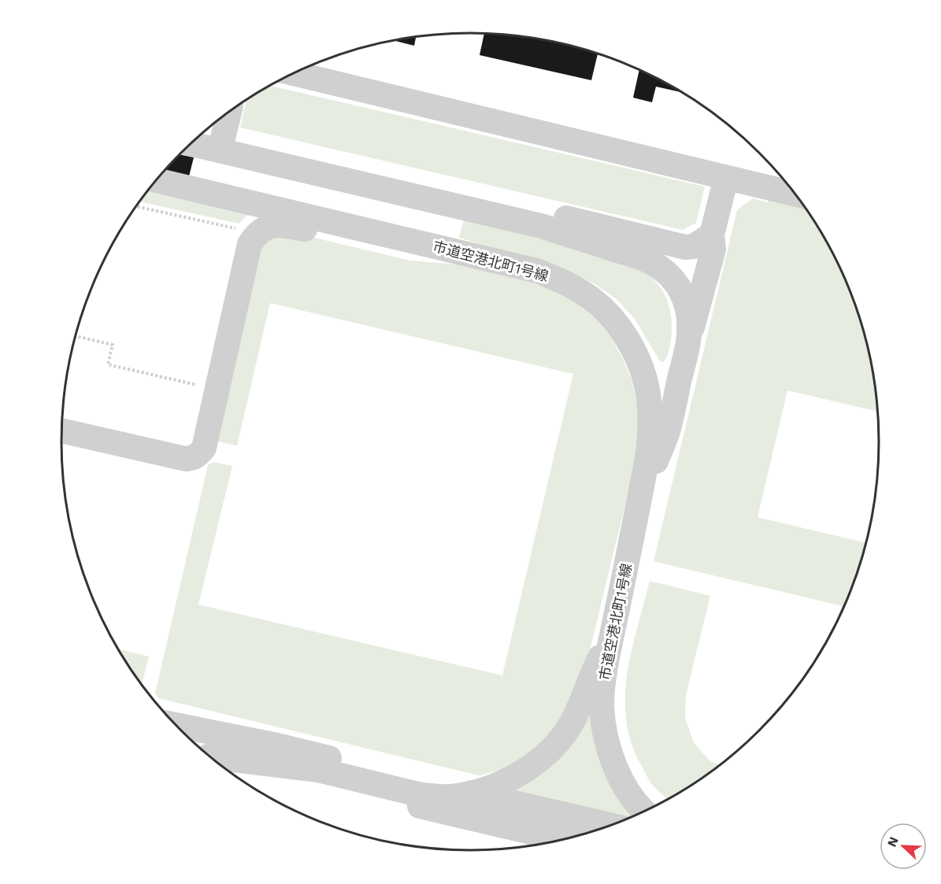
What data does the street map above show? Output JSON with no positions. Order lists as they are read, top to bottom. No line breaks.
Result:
{"streets":{"street":["市道空港北町1号線"]},"north":"top left"}
